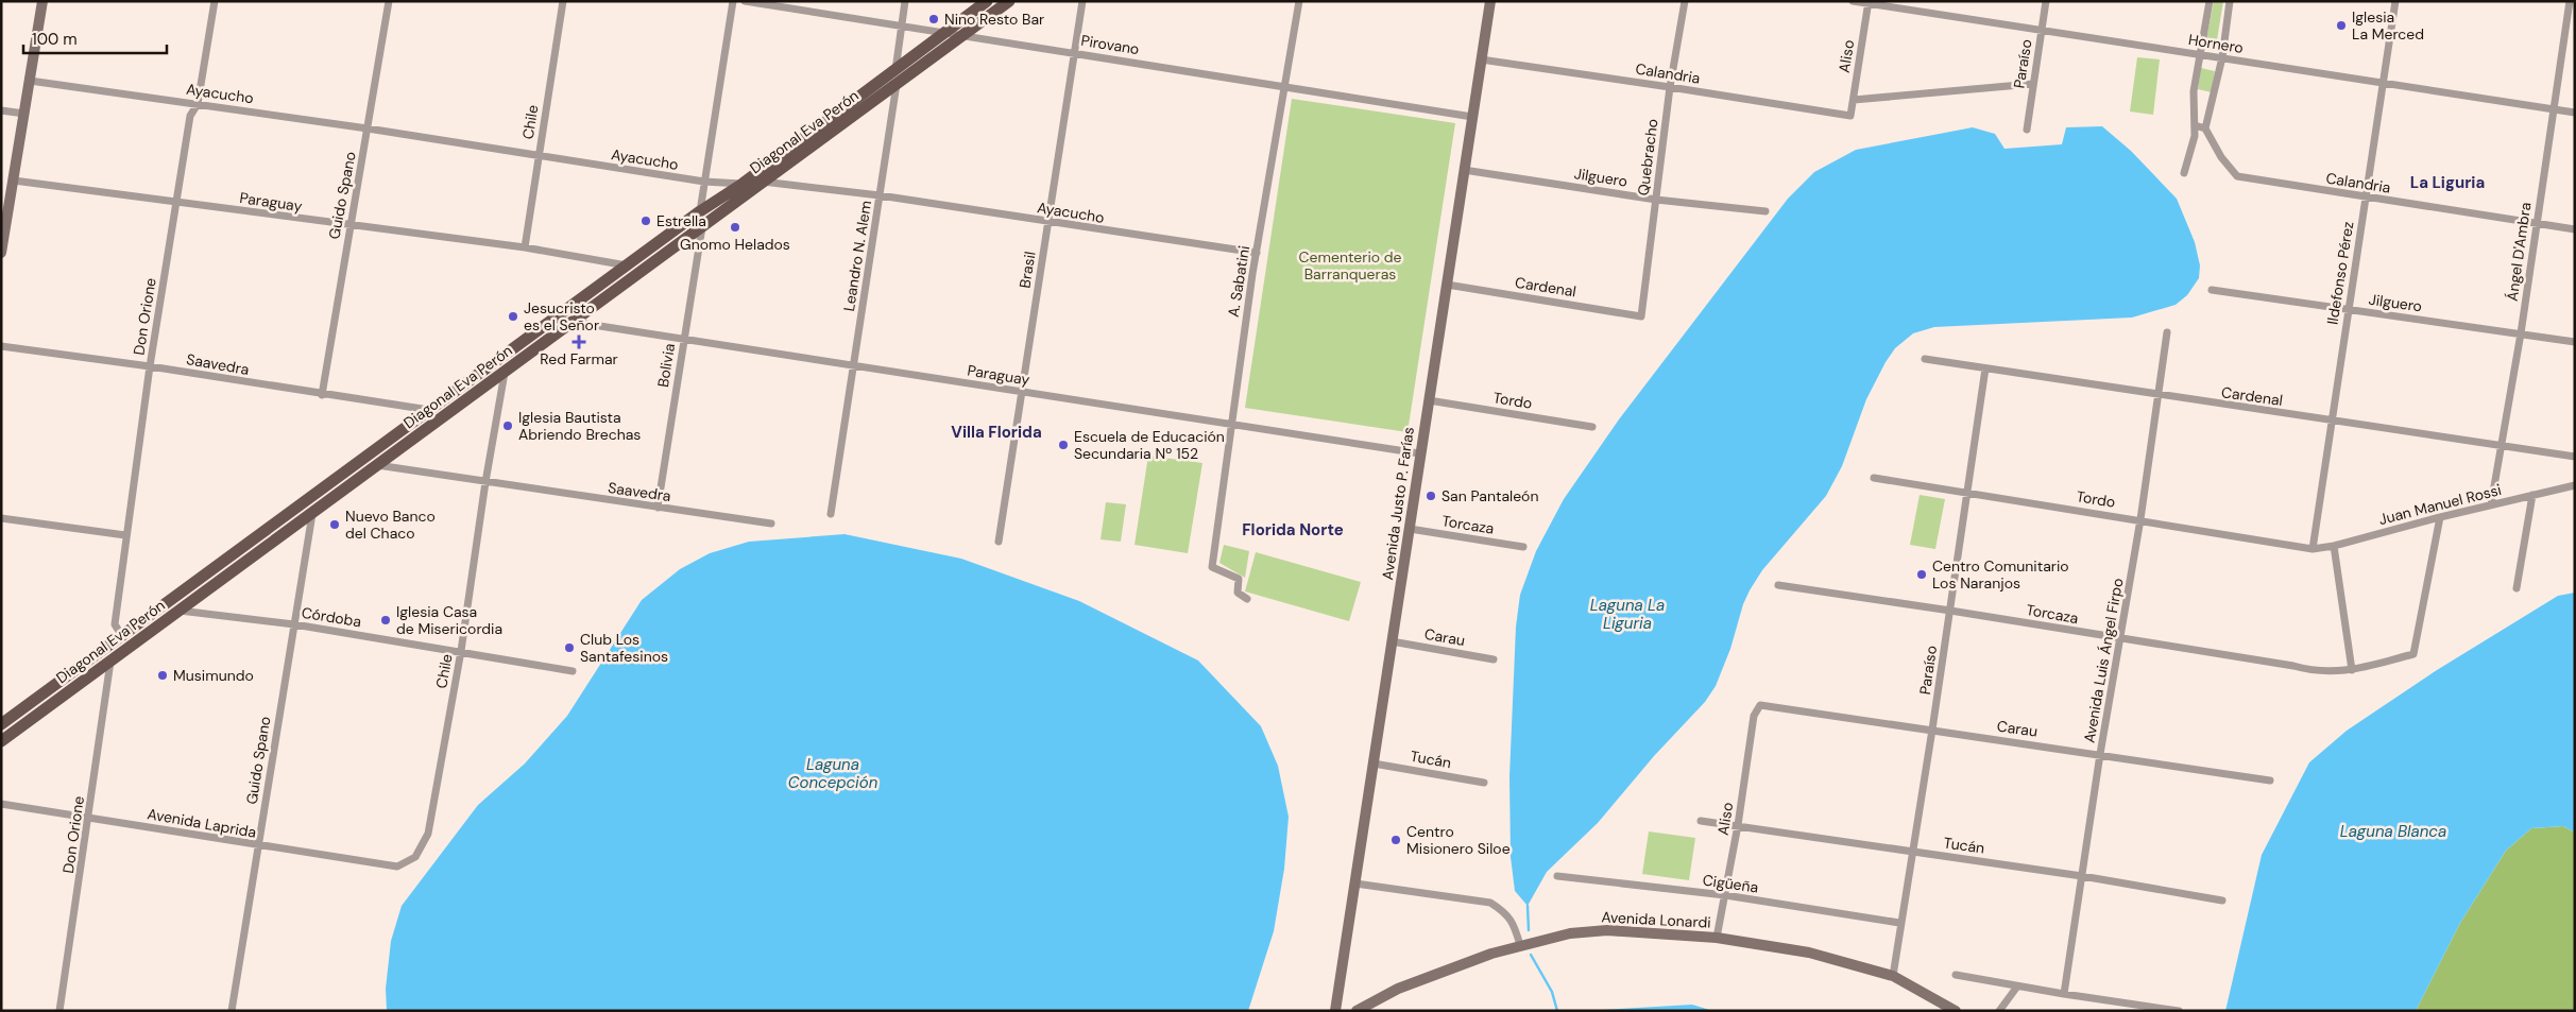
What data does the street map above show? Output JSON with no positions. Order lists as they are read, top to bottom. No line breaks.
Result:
{"streets":{"main road":["Diagonal Eva Perón"],"street":["Hornero","Pirovano","Aliso","Paraíso","Calandria","Ayacucho","Chile","Quebracho","Jilguero","Guido Spano","Paraguay","Ángel D'Ambra","Leandro N. Alem","Brasil","Ildefonso Pérez","A. Sabatini","Cardenal","Don Orione","Saavedra","Bolivia","Tordo","Avenida Justo P. Farías","Juan Manuel Rossi","Torcaza","Córdoba","Carau","Avenida Luis Ángel Firpo","Tucán","Avenida Laprida","Cigüeña","Avenida Lonardi"]},"crossings":[["Hornero","Aliso"],["Hornero","Paraíso"],["Hornero","Ángel D'Ambra"],["Hornero","Ildefonso Pérez"],["Pirovano","Diagonal Eva Perón"],["Pirovano","Leandro N. Alem"],["Pirovano","Brasil"],["Pirovano","A. Sabatini"],["Pirovano","Avenida Justo P. Farías"],["Aliso","Calandria"],["Aliso","Carau"],["Aliso","Tucán"],["Aliso","Cigüeña"],["Aliso","Avenida Lonardi"],["Paraíso","Cardenal"],["Paraíso","Tordo"],["Paraíso","Torcaza"],["Paraíso","Carau"],["Paraíso","Tucán"],["Paraíso","Cigüeña"],["Paraíso","Avenida Lonardi"],["Calandria","Quebracho"],["Calandria","Ángel D'Ambra"],["Calandria","Ildefonso Pérez"],["Calandria","Avenida Justo P. Farías"],["Ayacucho","Chile"],["Ayacucho","Diagonal Eva Perón"],["Ayacucho","Guido Spano"],["Ayacucho","Leandro N. Alem"],["Ayacucho","Brasil"],["Ayacucho","A. Sabatini"],["Ayacucho","Don Orione"],["Chile","Diagonal Eva Perón"],["Chile","Paraguay"],["Chile","Saavedra"],["Chile","Córdoba"],["Chile","Avenida Laprida"],["Diagonal Eva Perón","Guido Spano"],["Diagonal Eva Perón","Paraguay"],["Diagonal Eva Perón","Leandro N. Alem"],["Diagonal Eva Perón","Don Orione"],["Diagonal Eva Perón","Saavedra"],["Diagonal Eva Perón","Bolivia"],["Diagonal Eva Perón","Córdoba"],["Quebracho","Jilguero"],["Quebracho","Cardenal"],["Jilguero","Ángel D'Ambra"],["Jilguero","Ildefonso Pérez"],["Jilguero","Avenida Justo P. Farías"],["Guido Spano","Paraguay"],["Guido Spano","Saavedra"],["Guido Spano","Córdoba"],["Guido Spano","Avenida Laprida"],["Paraguay","Leandro N. Alem"],["Paraguay","Brasil"],["Paraguay","A. Sabatini"],["Paraguay","Don Orione"],["Paraguay","Bolivia"],["Paraguay","Avenida Justo P. Farías"],["Ángel D'Ambra","Cardenal"],["Ángel D'Ambra","Juan Manuel Rossi"],["Ildefonso Pérez","Cardenal"],["Ildefonso Pérez","Tordo"],["Ildefonso Pérez","Juan Manuel Rossi"],["Cardenal","Avenida Justo P. Farías"],["Cardenal","Avenida Luis Ángel Firpo"],["Don Orione","Saavedra"],["Don Orione","Avenida Laprida"],["Saavedra","Bolivia"],["Tordo","Avenida Justo P. Farías"],["Tordo","Juan Manuel Rossi"],["Tordo","Avenida Luis Ángel Firpo"],["Avenida Justo P. Farías","Torcaza"],["Avenida Justo P. Farías","Carau"],["Avenida Justo P. Farías","Tucán"],["Juan Manuel Rossi","Torcaza"],["Torcaza","Avenida Luis Ángel Firpo"],["Carau","Avenida Luis Ángel Firpo"],["Avenida Luis Ángel Firpo","Tucán"]],"districts":["La Liguria","Villa Florida","Florida Norte"],"water":["Laguna La Liguria","Laguna Concepción","Laguna Blanca"],"parks":["Cementerio de Barranqueras"],"places":{"other":["Nino Resto Bar","Iglesia La Merced","Estrella","Gnomo Helados","Jesucristo es el Señor","Iglesia Bautista Abriendo Brechas","Escuela de Educación Secundaria Nº 152","San Pantaleón","Nuevo Banco del Chaco","Centro Comunitario Los Naranjos","Iglesia Casa de Misericordia","Club Los Santafesinos","Musimundo","Centro Misionero Siloe"],"health":["Red Farmar"]},"scale_bar":"100 m"}
